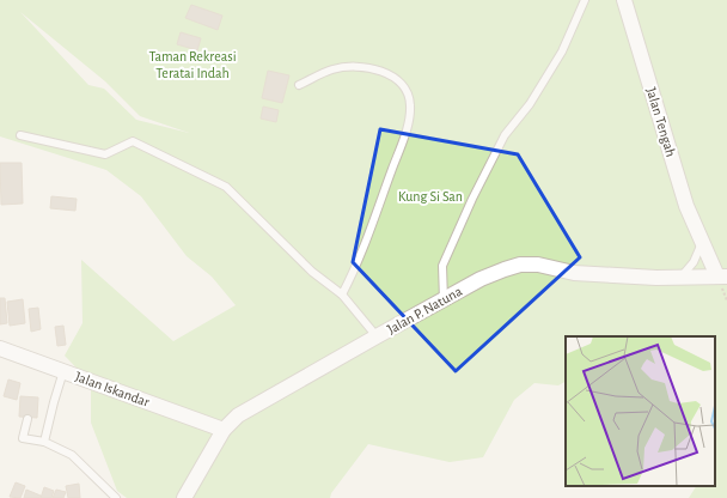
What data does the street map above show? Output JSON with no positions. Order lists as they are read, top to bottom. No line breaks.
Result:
{"streets":{"street":["Jalan Tengah","Jalan P. Natuna","Jalan Iskandar"]},"crossings":[["Jalan Tengah","Jalan P. Natuna"],["Jalan P. Natuna","Jalan Iskandar"]],"parks":["Taman Rekreasi Teratai Indah","Kung Si San"]}
